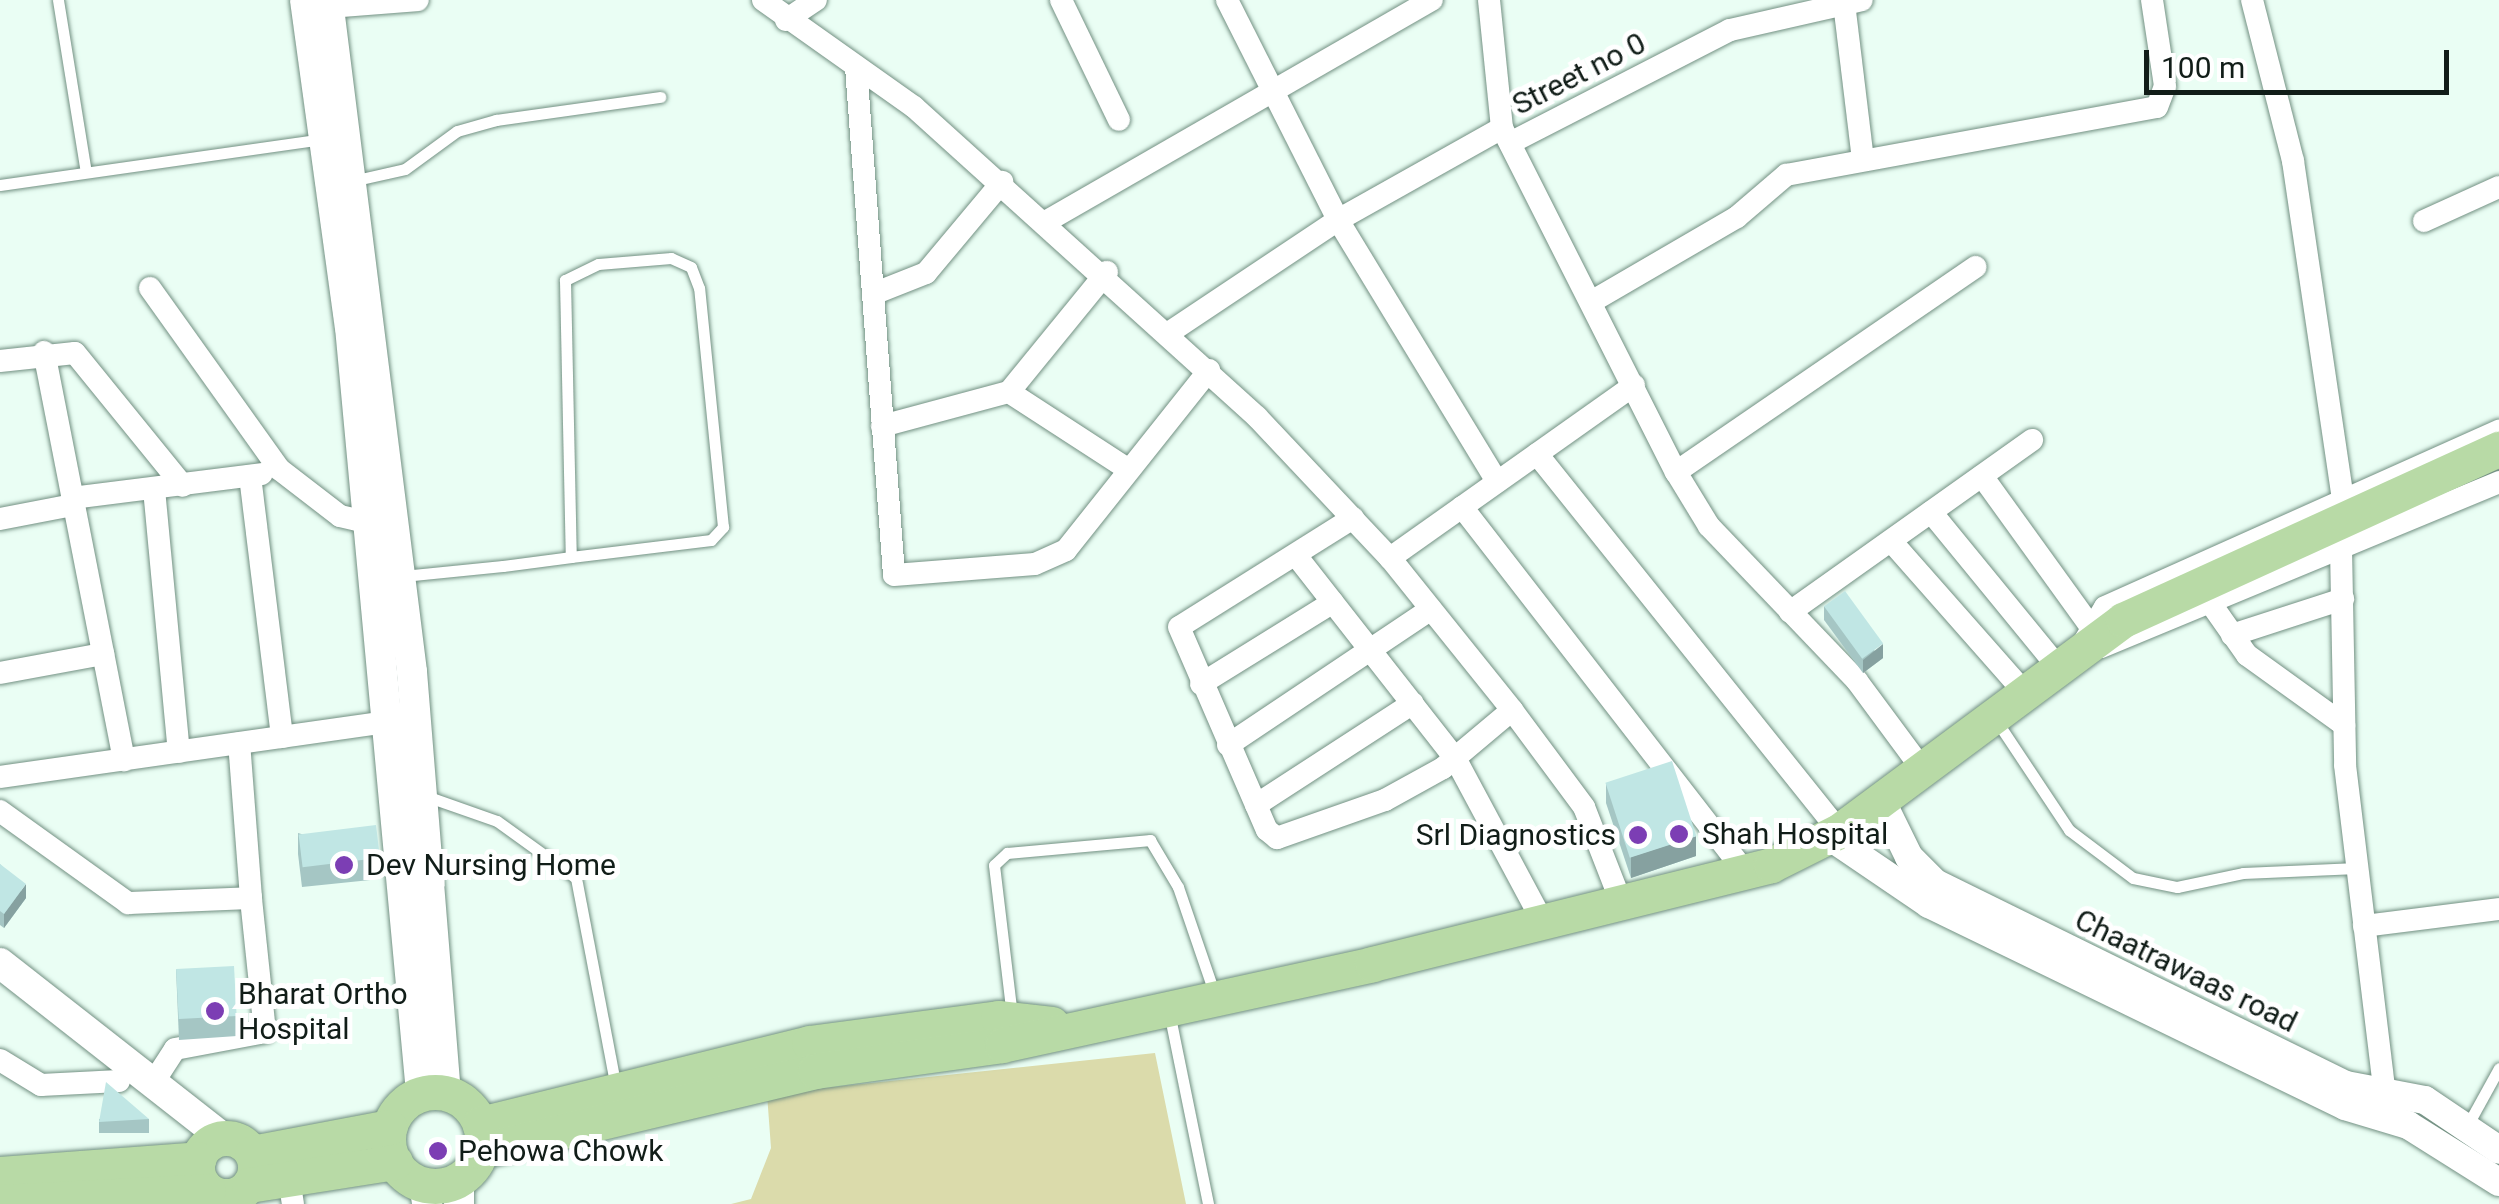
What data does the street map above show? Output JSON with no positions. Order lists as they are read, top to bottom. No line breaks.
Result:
{"streets":{"street":["Street no 0","Chaatrawaas road"]},"places":["Shah Hospital","Srl Diagnostics","Dev Nursing Home","Bharat Ortho Hospital","Pehowa Chowk"],"scale_bar":"100 m"}
